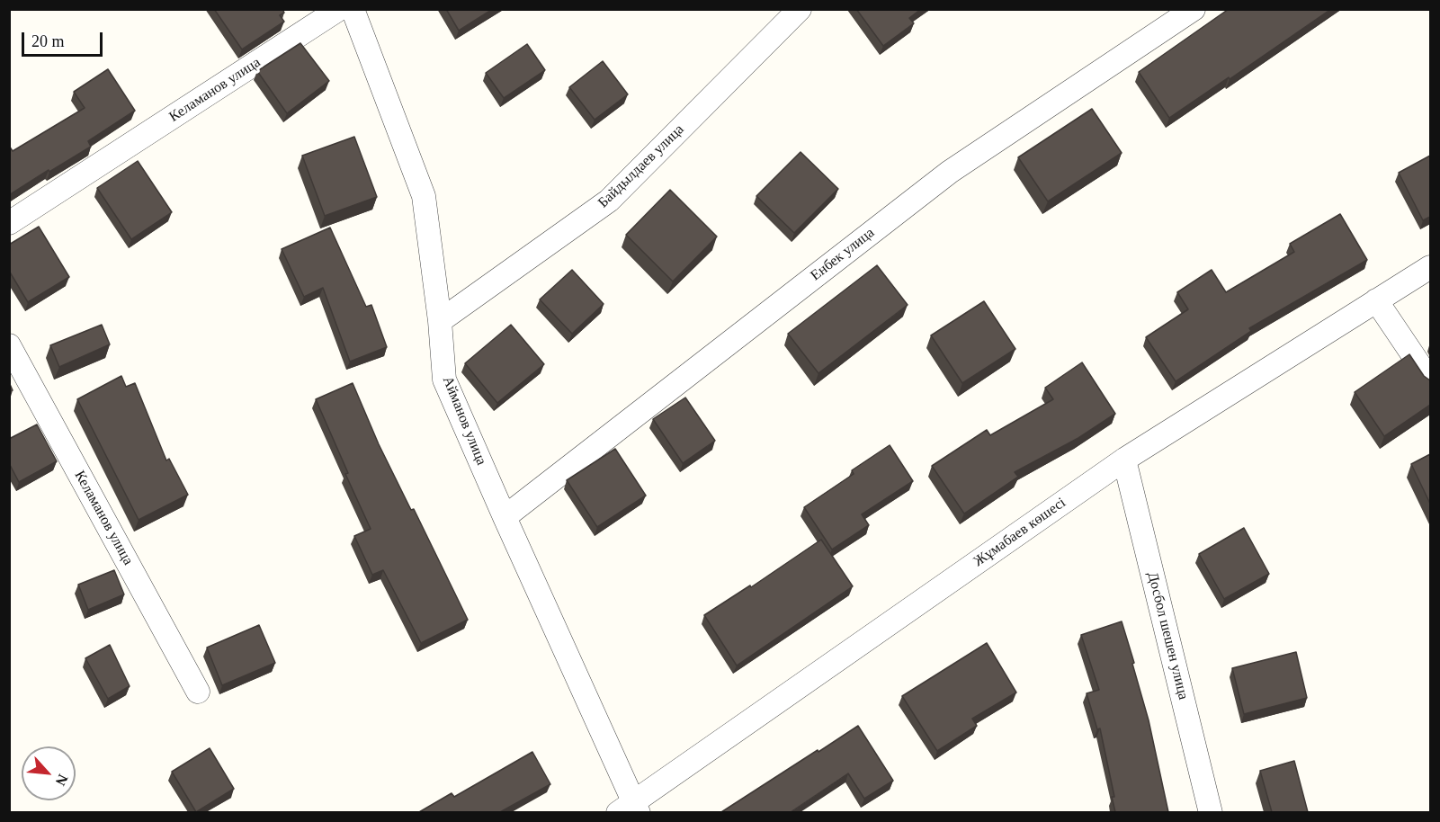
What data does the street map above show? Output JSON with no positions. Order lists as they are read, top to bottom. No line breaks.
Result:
{"streets":{"street":["Келаманов улица","Байдылдаев улица","Енбек улица","Айманов улица","Жұмабаев көшесі","Досбол шешен улица"]},"crossings":[["Байдылдаев улица","Айманов улица"],["Енбек улица","Айманов улица"],["Айманов улица","Жұмабаев көшесі"],["Жұмабаев көшесі","Досбол шешен улица"]],"scale_bar":"20 m","north":"bottom right"}
